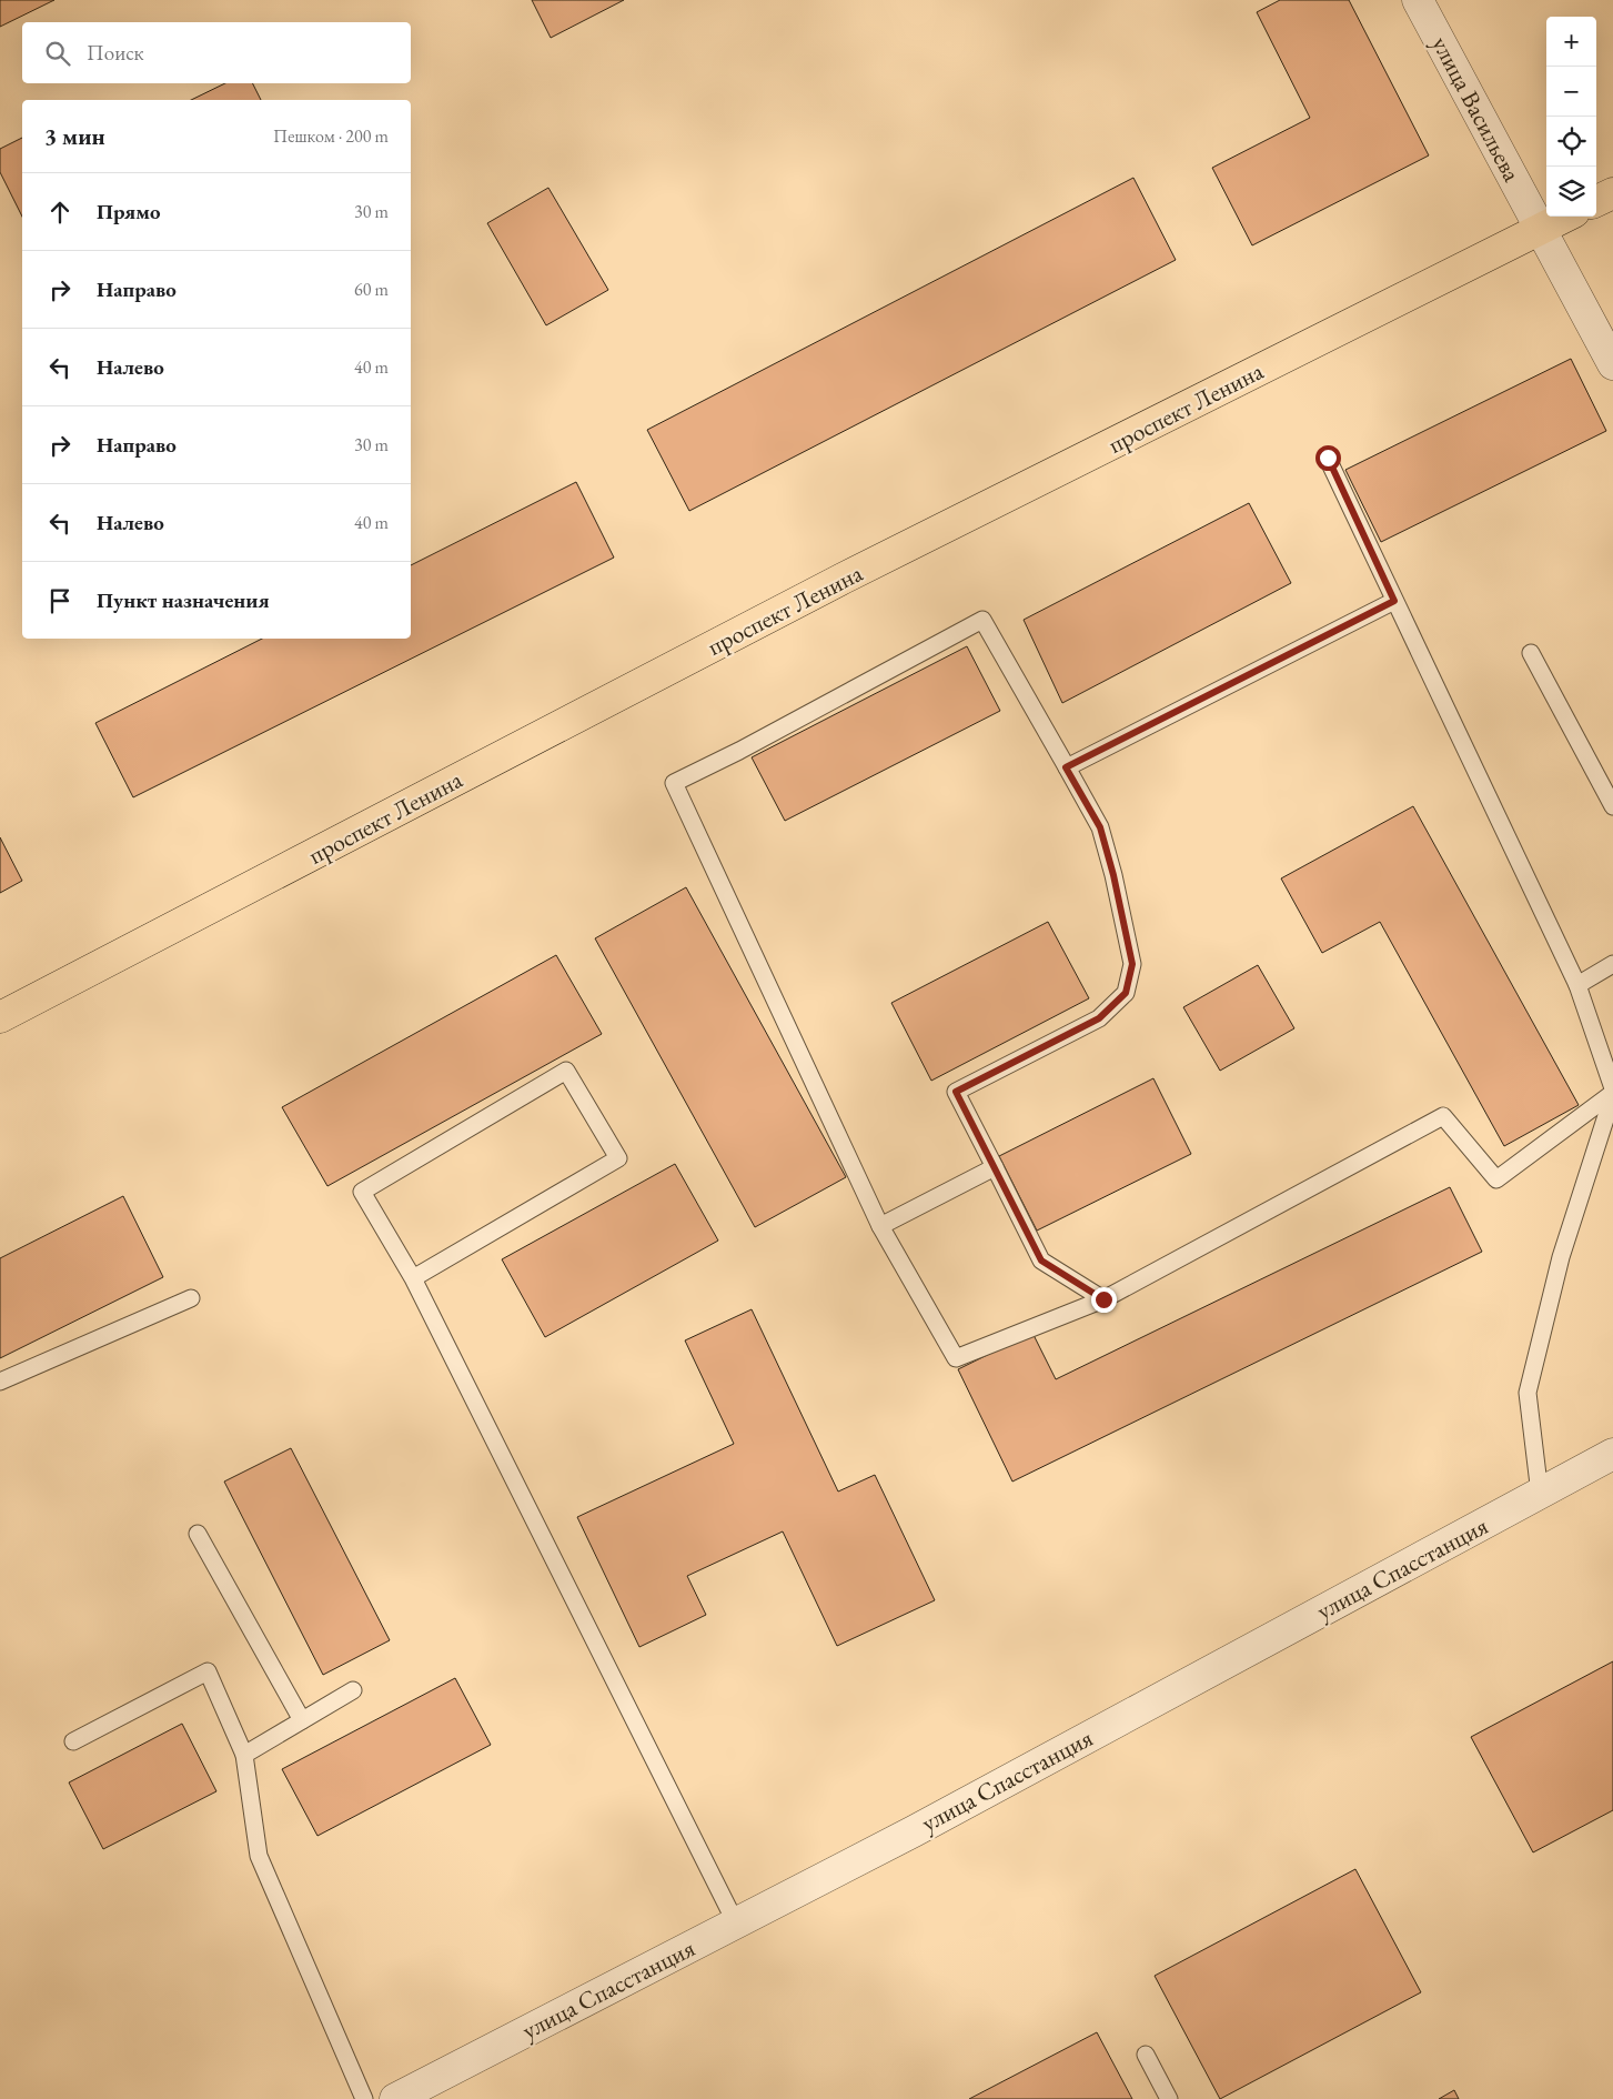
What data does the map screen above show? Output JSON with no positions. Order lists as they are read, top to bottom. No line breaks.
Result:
{"streets":{"main road":["проспект Ленина"],"street":["улица Васильева","улица Спасстанция"]},"crossings":[["улица Васильева","проспект Ленина"]],"page":{"map_buttons":["+","−"],"search":"Поиск","heading":["3 мин","Пешком · 200 m"],"list":[["Прямо","30 m"],["Направо","60 m"],["Налево","40 m"],["Направо","30 m"],["Налево","40 m"],"Пункт назначения"]}}
